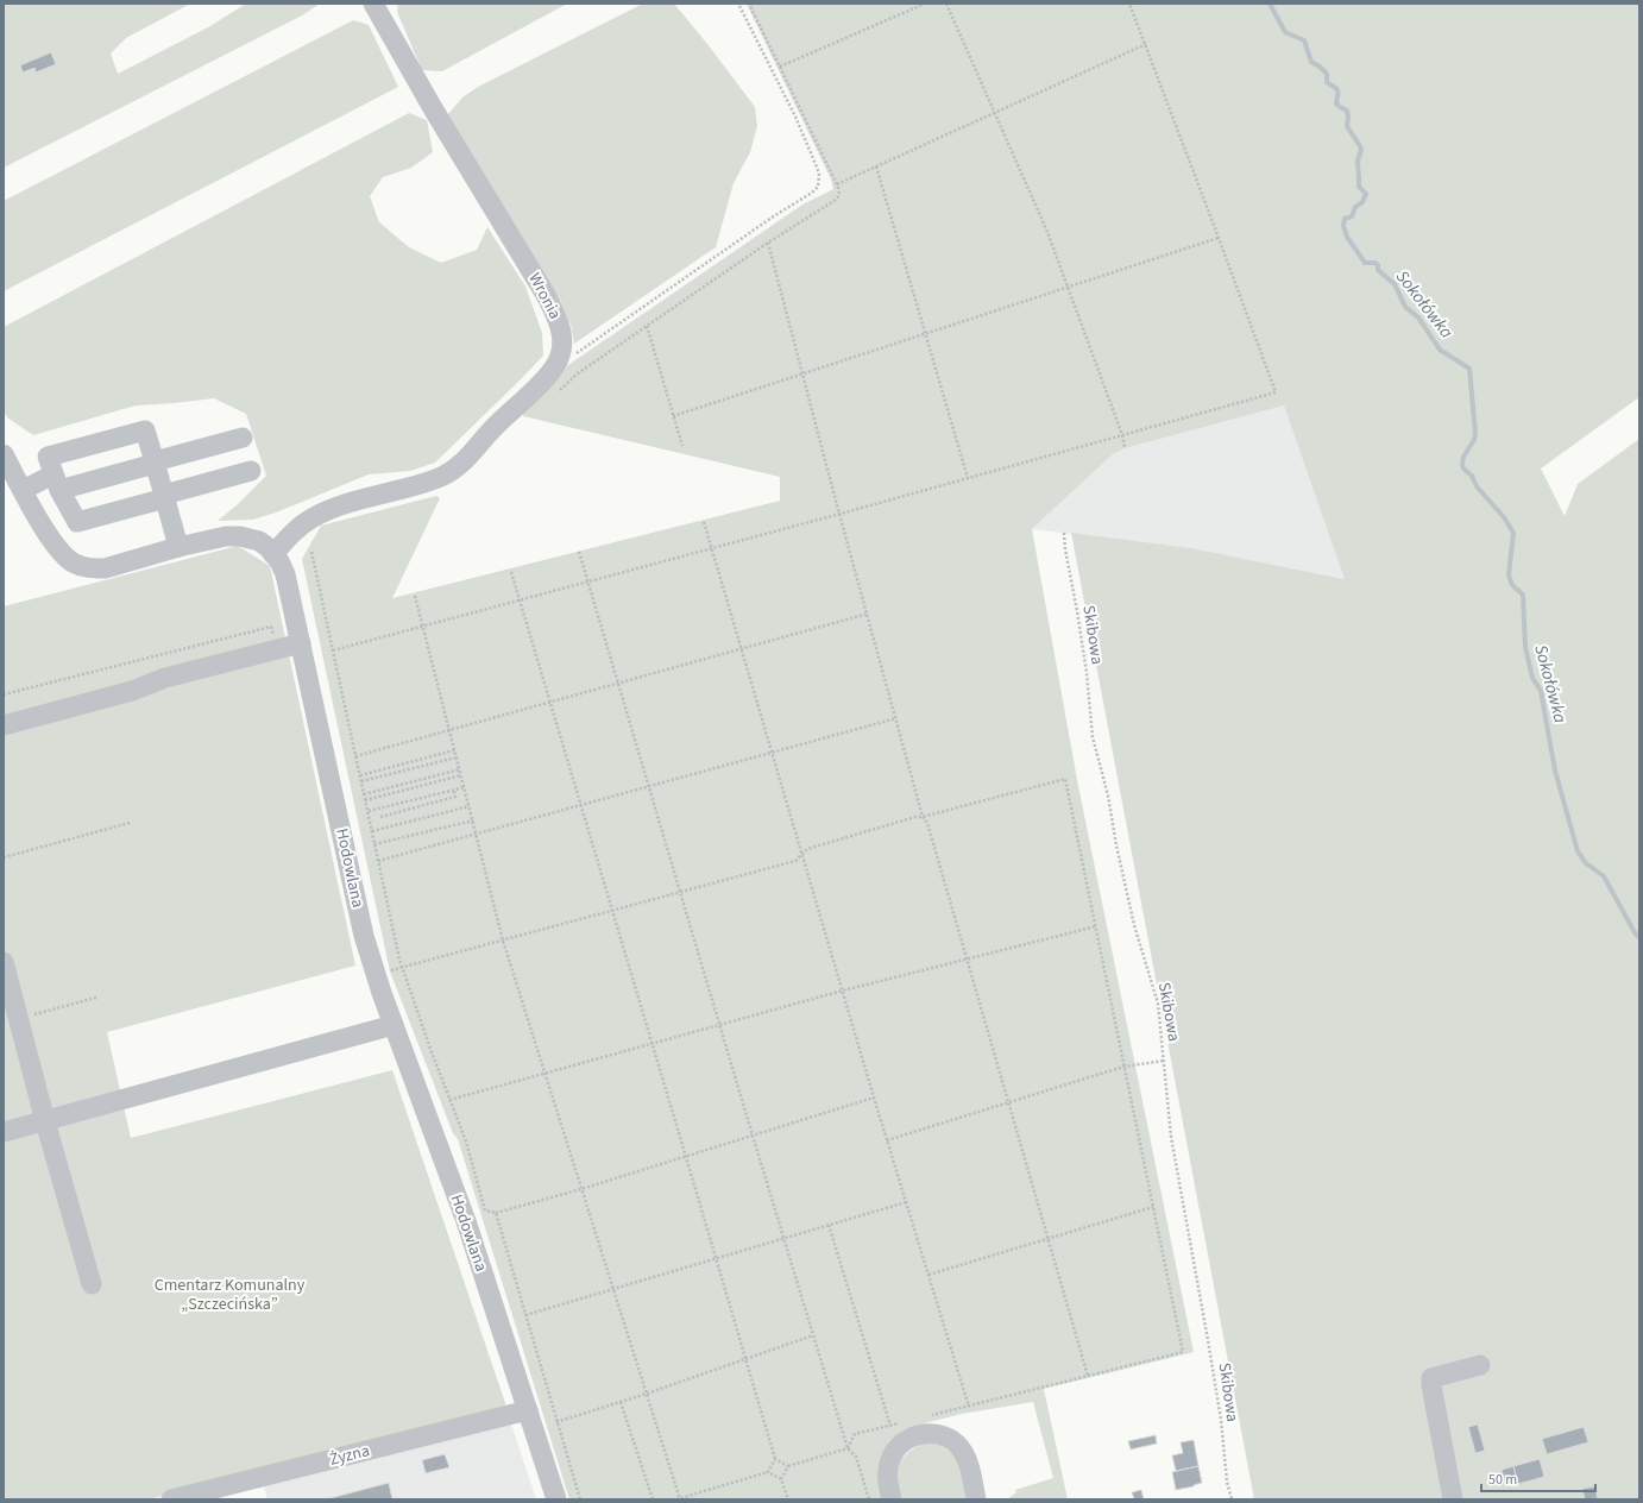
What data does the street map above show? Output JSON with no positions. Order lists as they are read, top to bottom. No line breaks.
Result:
{"streets":{"street":["Wronia","Hodowlana","Żyzna"],"path":["Skibowa"]},"crossings":[["Hodowlana","Żyzna"]],"water":["Sokołówka"],"parks":["Cmentarz Komunalny „Szczecińska”"],"scale_bar":"50 m"}
